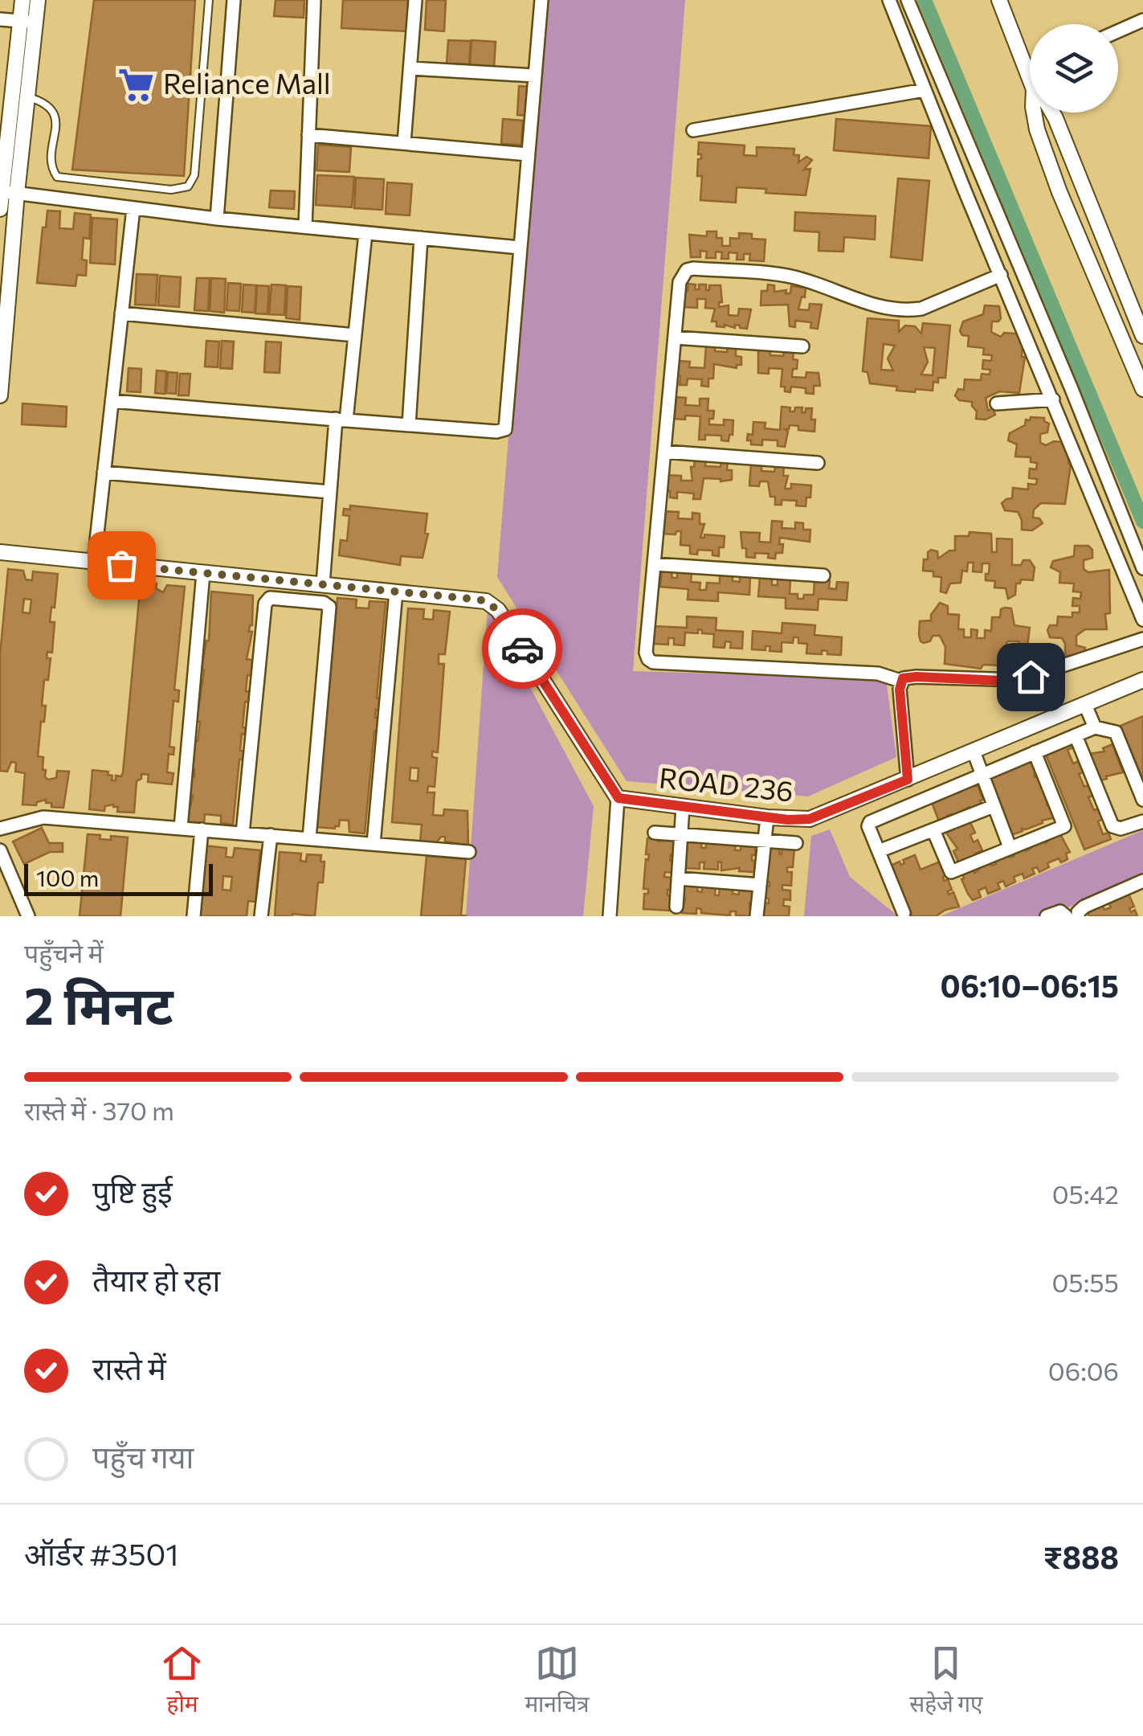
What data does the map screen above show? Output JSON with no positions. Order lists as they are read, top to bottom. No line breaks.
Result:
{"streets":{"street":["ROAD 236"]},"places":{"supermarket":["Reliance Mall"]},"scale_bar":"100 m","page":{"scale":"100 m","heading":["2 मिनट","पहुँचने में","06:10–06:15"],"panel":["ऑर्डर #3501","₹888"],"bar":"रास्ते में · 370 m","list":[["पुष्टि हुई","05:42"],["तैयार हो रहा","05:55"],["रास्ते में","06:06"],"पहुँच गया"],"tabs":["होम","मानचित्र","सहेजे गए"]}}
